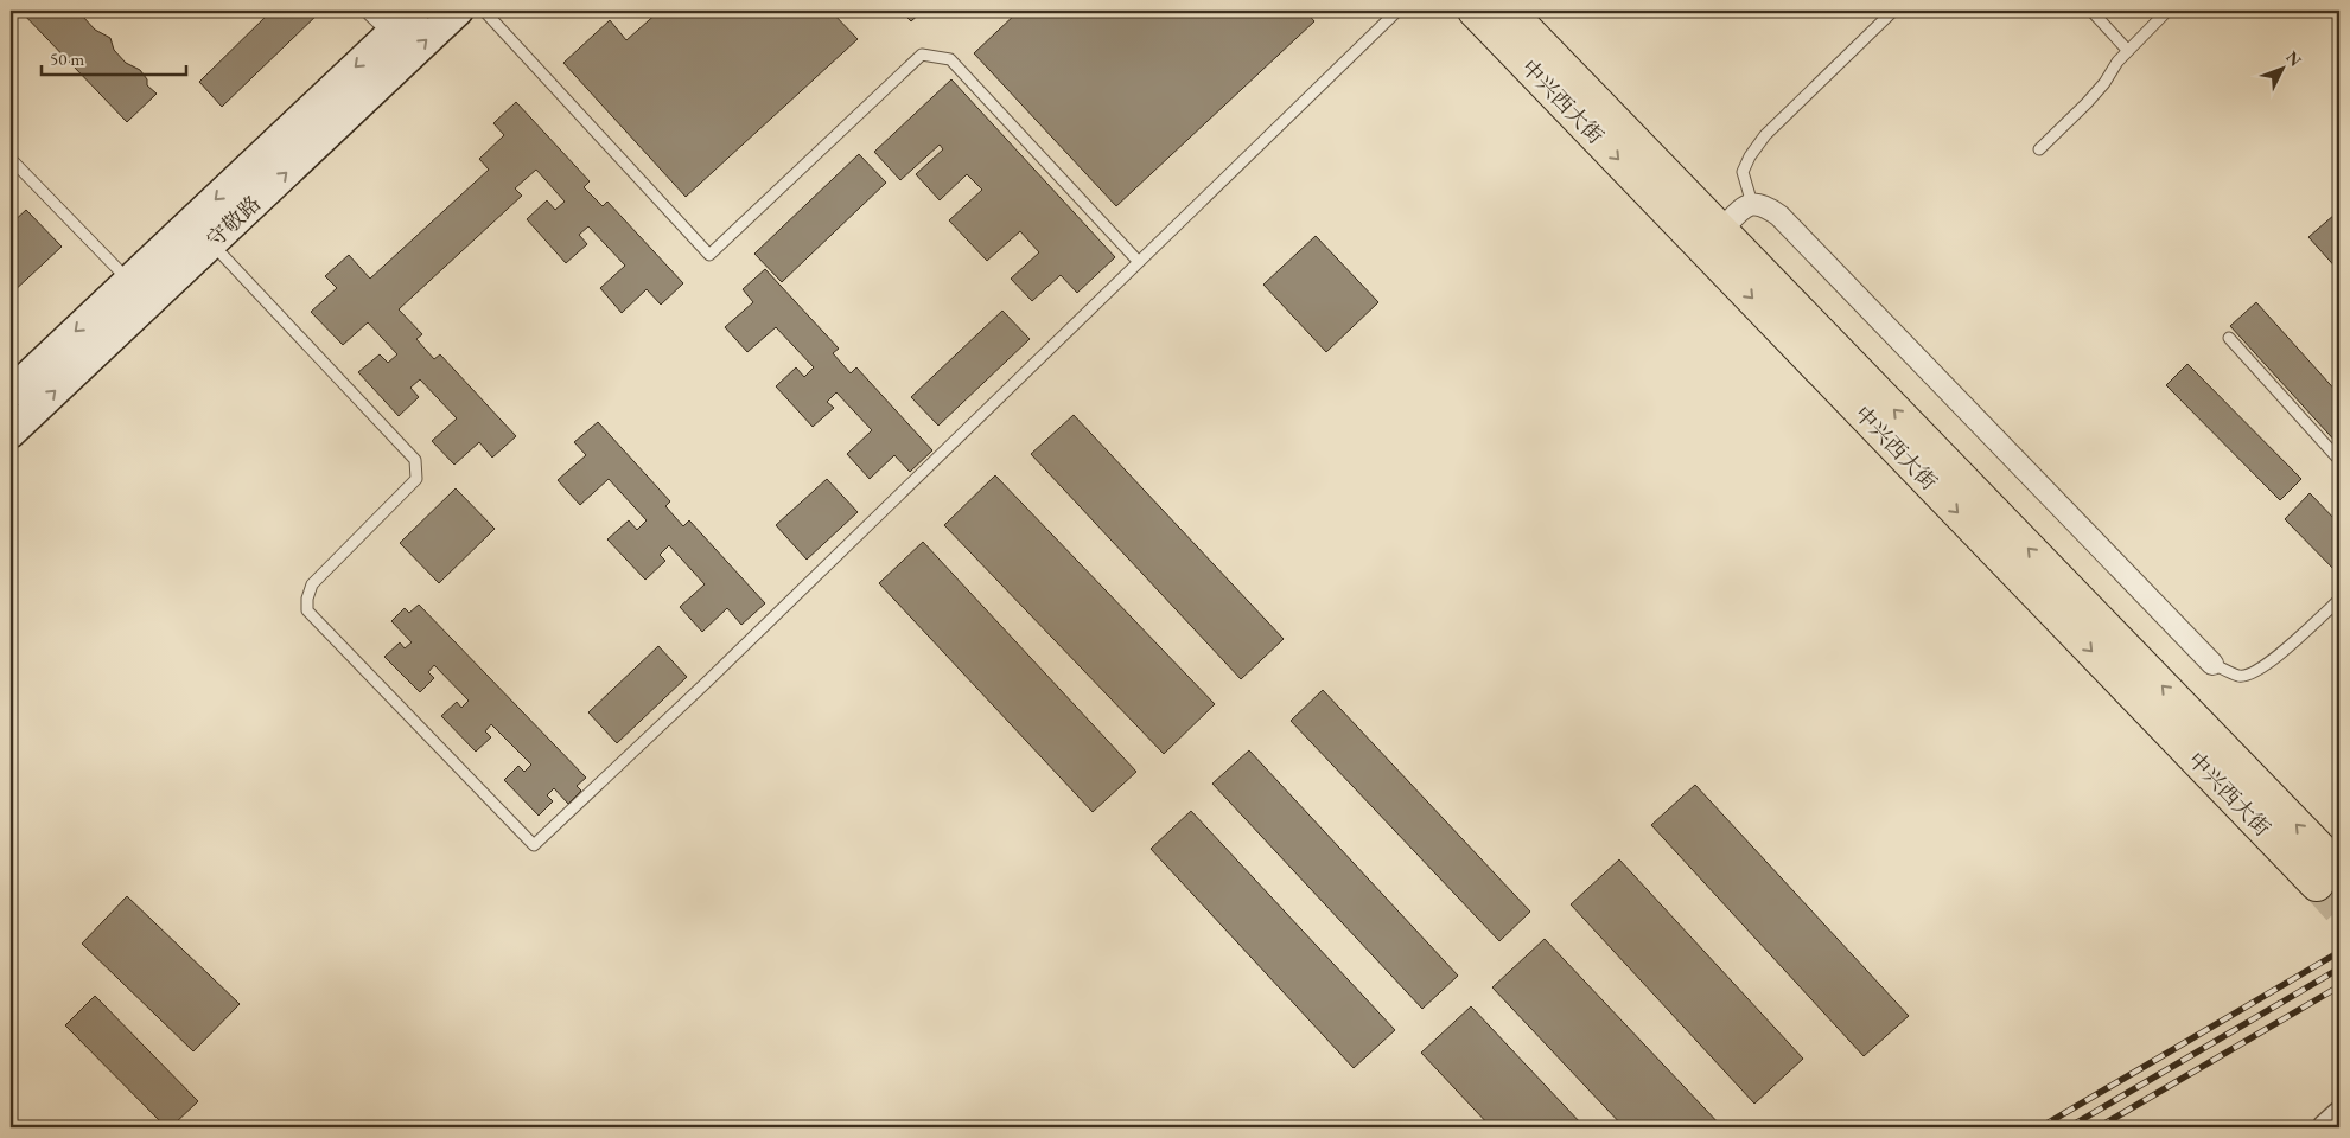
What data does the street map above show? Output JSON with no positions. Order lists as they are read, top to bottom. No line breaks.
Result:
{"streets":{"main road":["中兴西大街","守敬路"]},"scale_bar":"50 m","north":"top right"}
